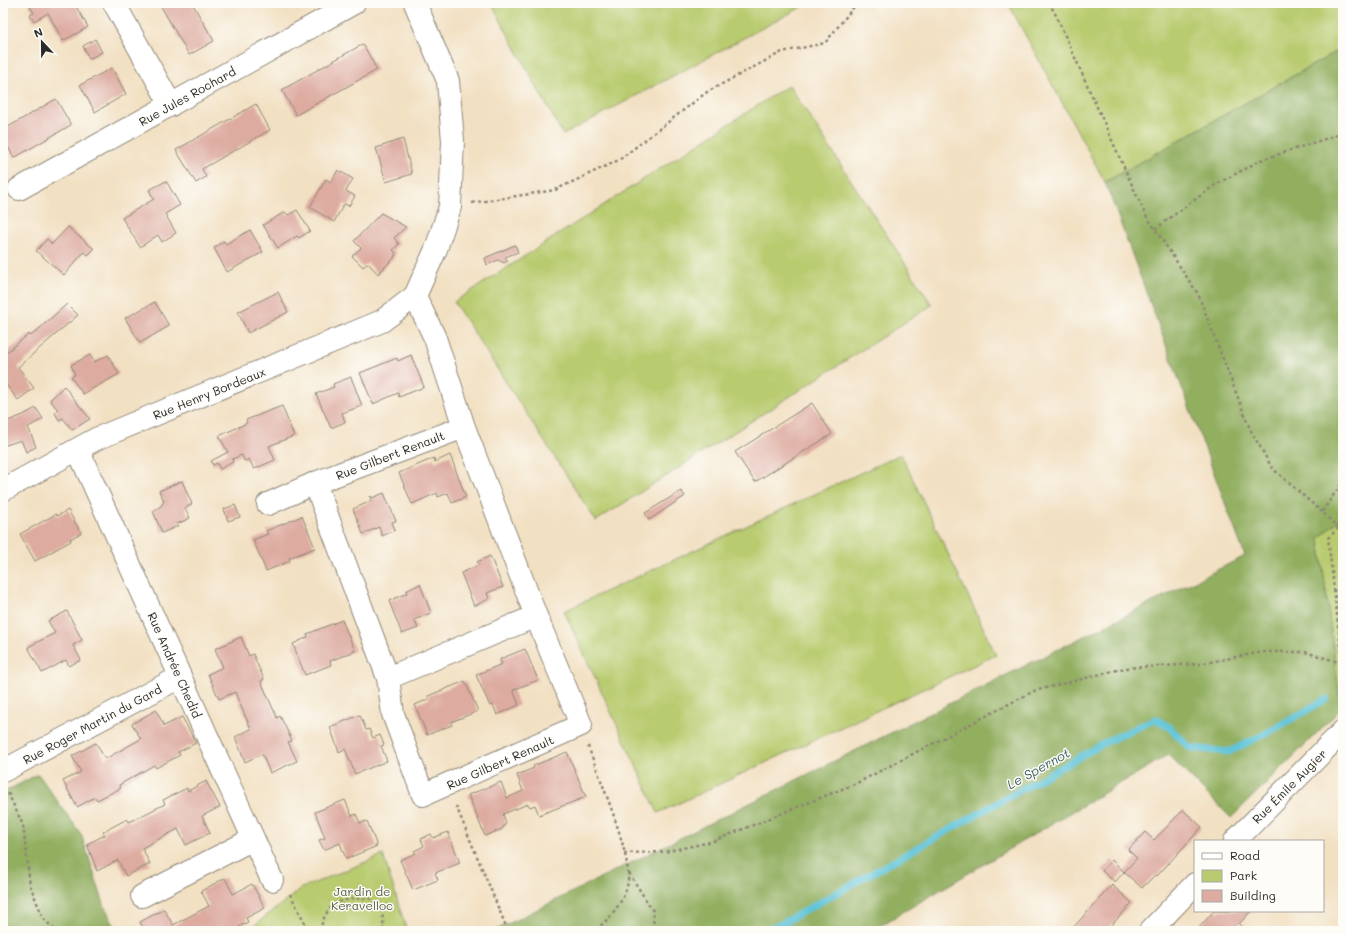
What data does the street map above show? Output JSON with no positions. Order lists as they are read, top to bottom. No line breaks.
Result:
{"streets":{"street":["Rue Jules Rochard","Rue Henry Bordeaux","Rue Gilbert Renault","Rue Andrée Chedid","Rue Roger Martin du Gard","Rue Émile Augier"]},"crossings":[["Rue Henry Bordeaux","Rue Andrée Chedid"],["Rue Andrée Chedid","Rue Roger Martin du Gard"]],"water":["Le Spernot"],"parks":["Jardin de Keravelloc"],"legend":["Road","Park","Building"],"north":"top"}
